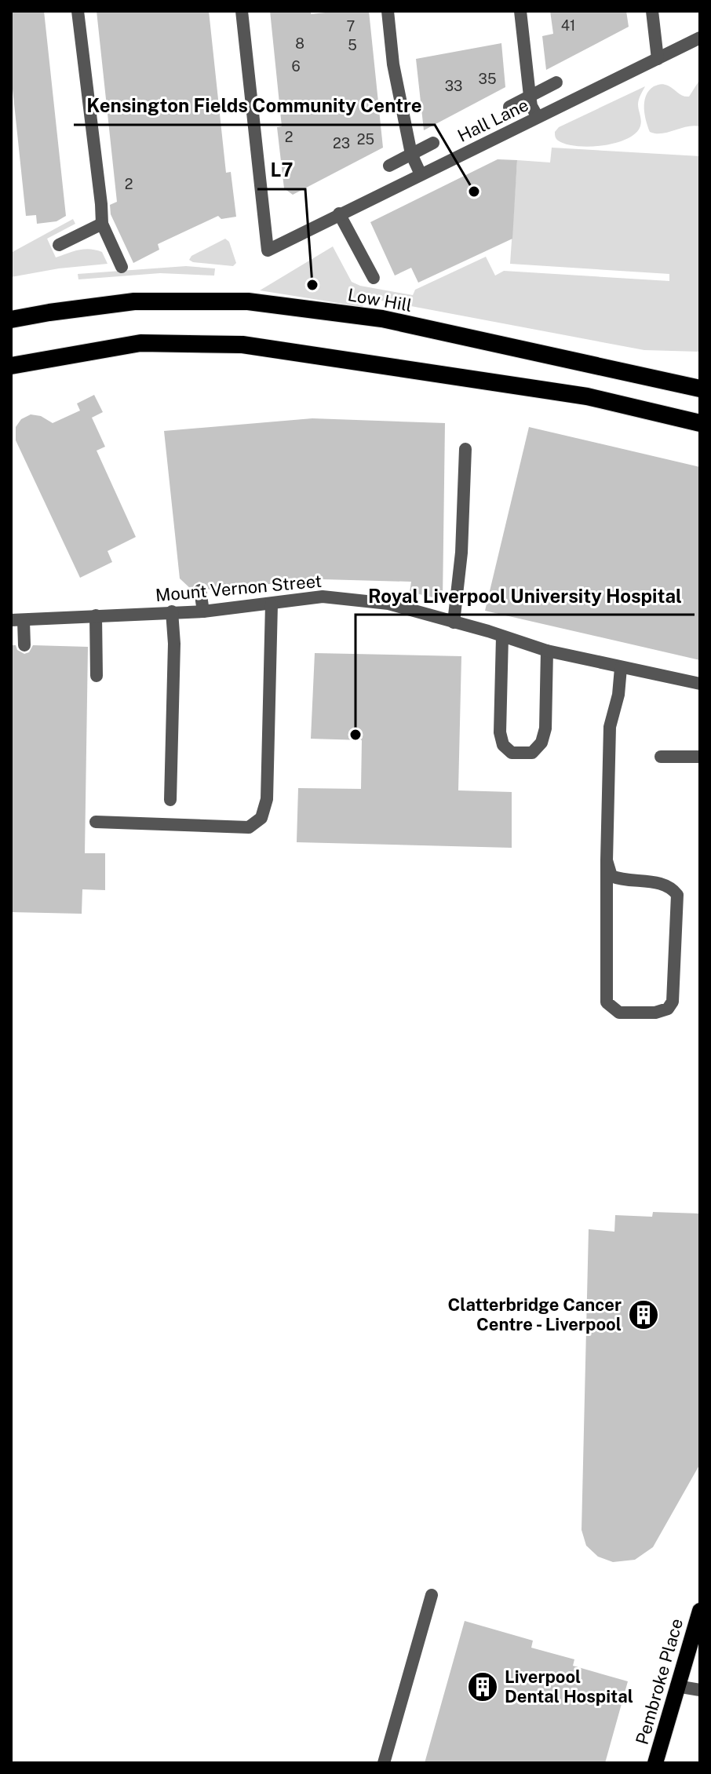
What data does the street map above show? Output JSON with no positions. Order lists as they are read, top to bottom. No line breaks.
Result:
{"streets":{"highway":["Low Hill"],"main road":["Pembroke Place"],"street":["Hall Lane","Mount Vernon Street"]},"places":{"other":["Kensington Fields Community Centre","L7","Royal Liverpool University Hospital"],"building":["Clatterbridge Cancer Centre - Liverpool","Liverpool Dental Hospital"]},"house_numbers":["41","7","8","5","6","35","33","2","25","23","2"]}
